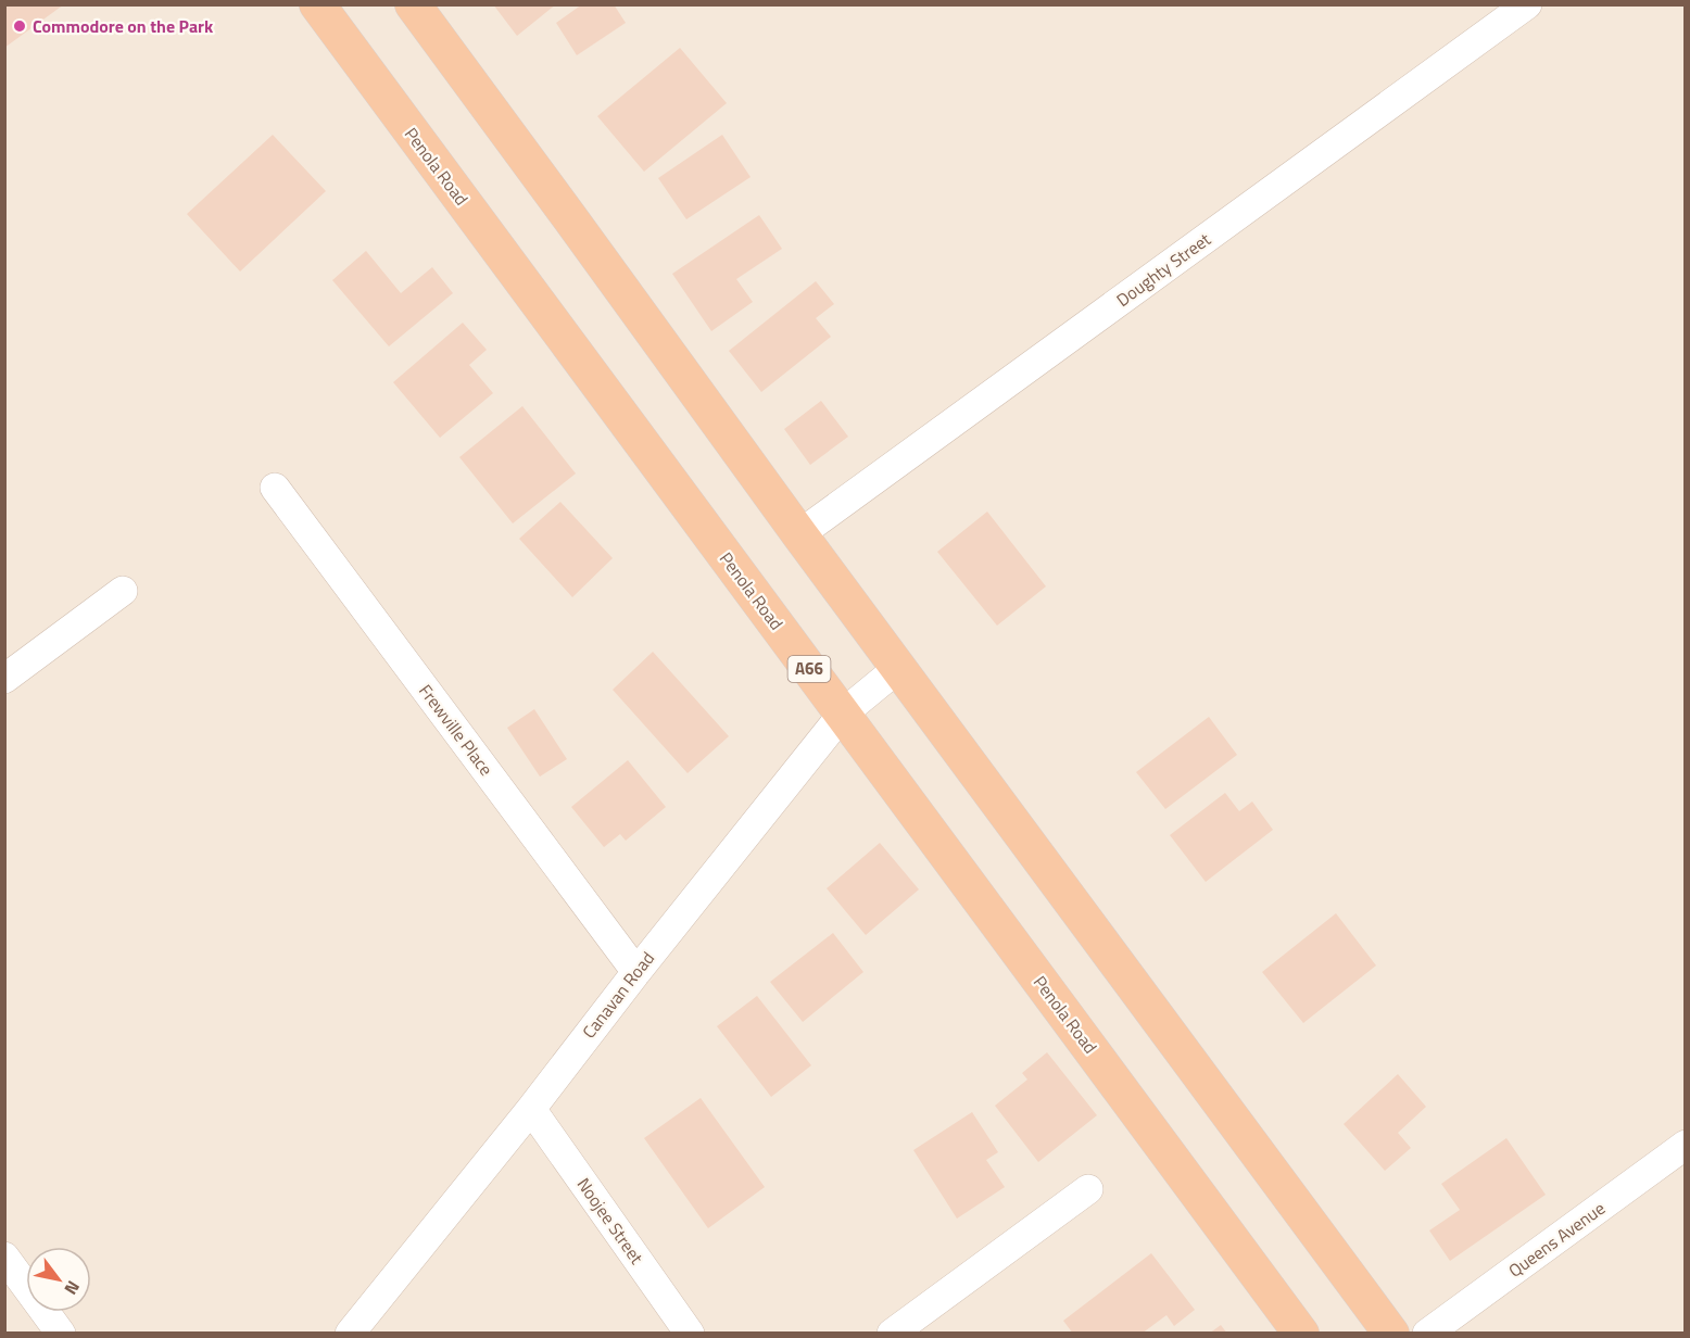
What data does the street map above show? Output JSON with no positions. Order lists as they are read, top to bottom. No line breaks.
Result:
{"streets":{"highway":["Penola Road","A66"],"street":["Doughty Street","Frewville Place","Canavan Road","Noojee Street","Queens Avenue"]},"crossings":[["Penola Road","Canavan Road"],["Frewville Place","Canavan Road"],["Canavan Road","Noojee Street"]],"places":["Commodore on the Park"],"north":"bottom right"}
